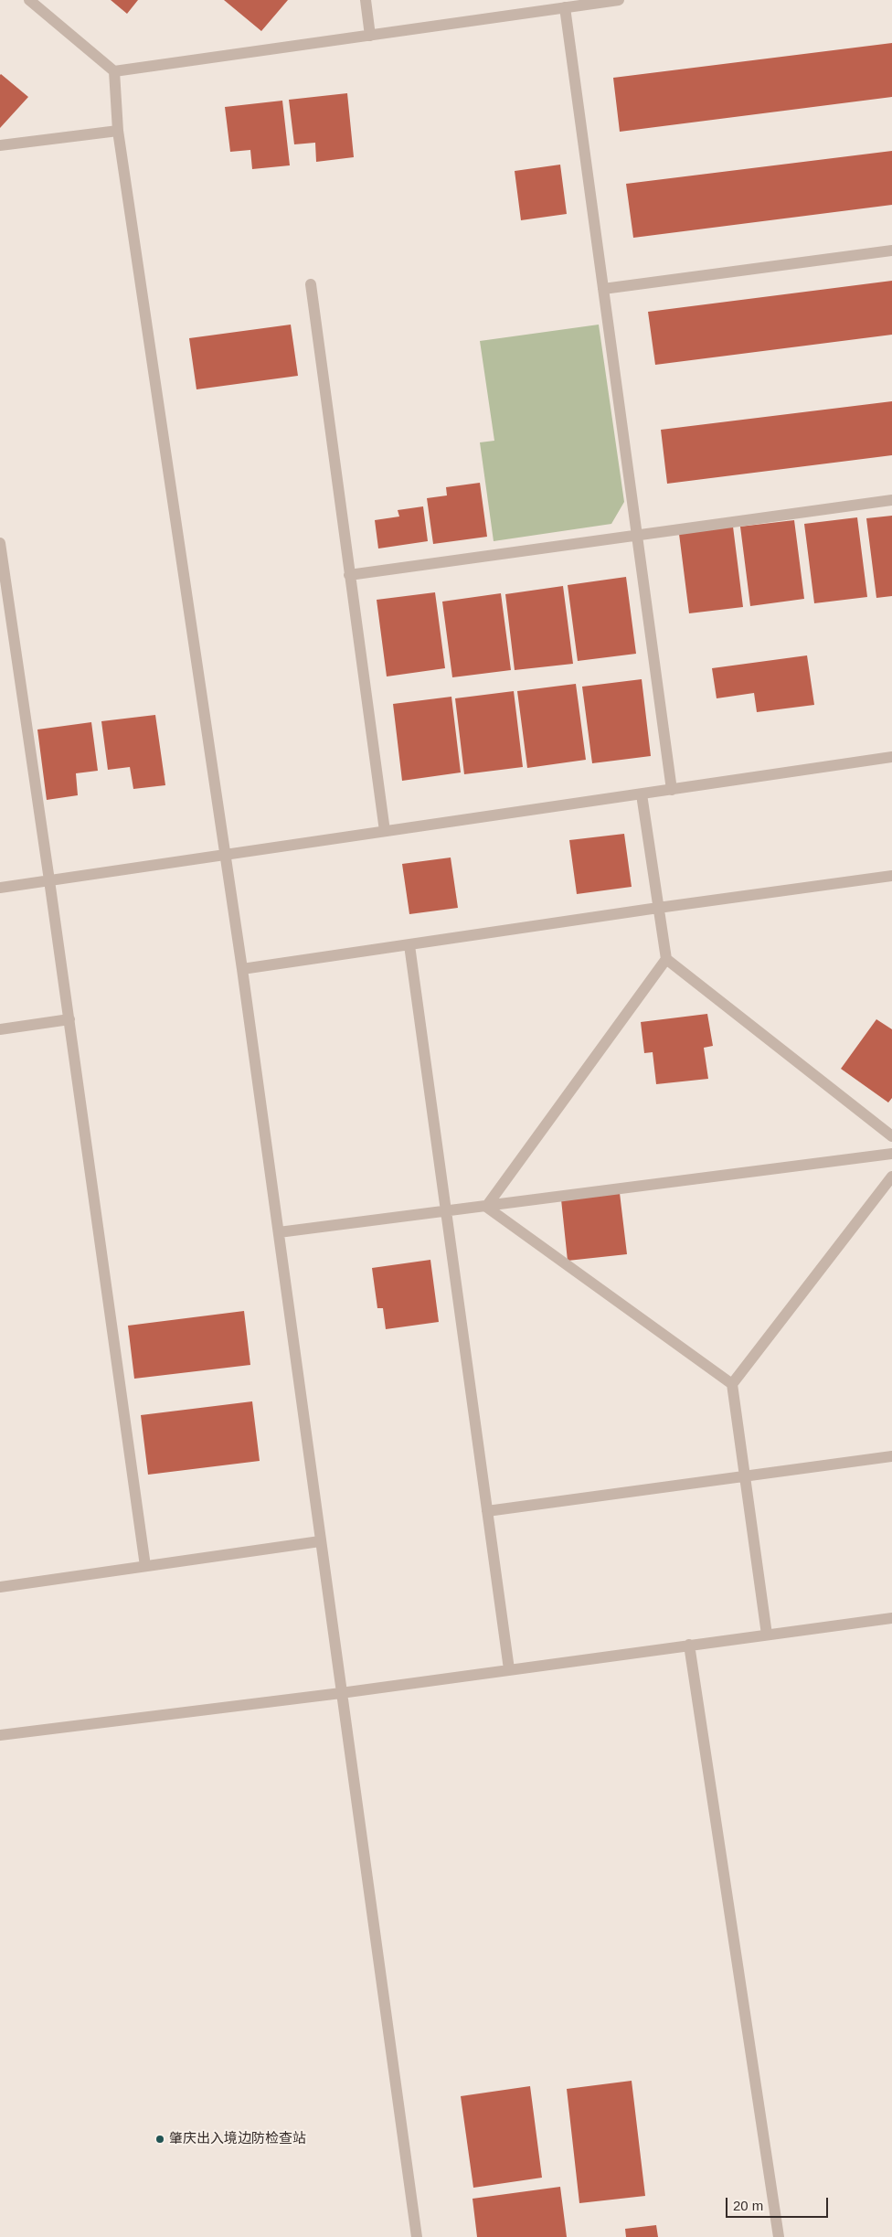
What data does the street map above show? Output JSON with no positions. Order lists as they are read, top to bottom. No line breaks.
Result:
{"places":["肇庆出入境边防检查站"],"scale_bar":"20 m"}
